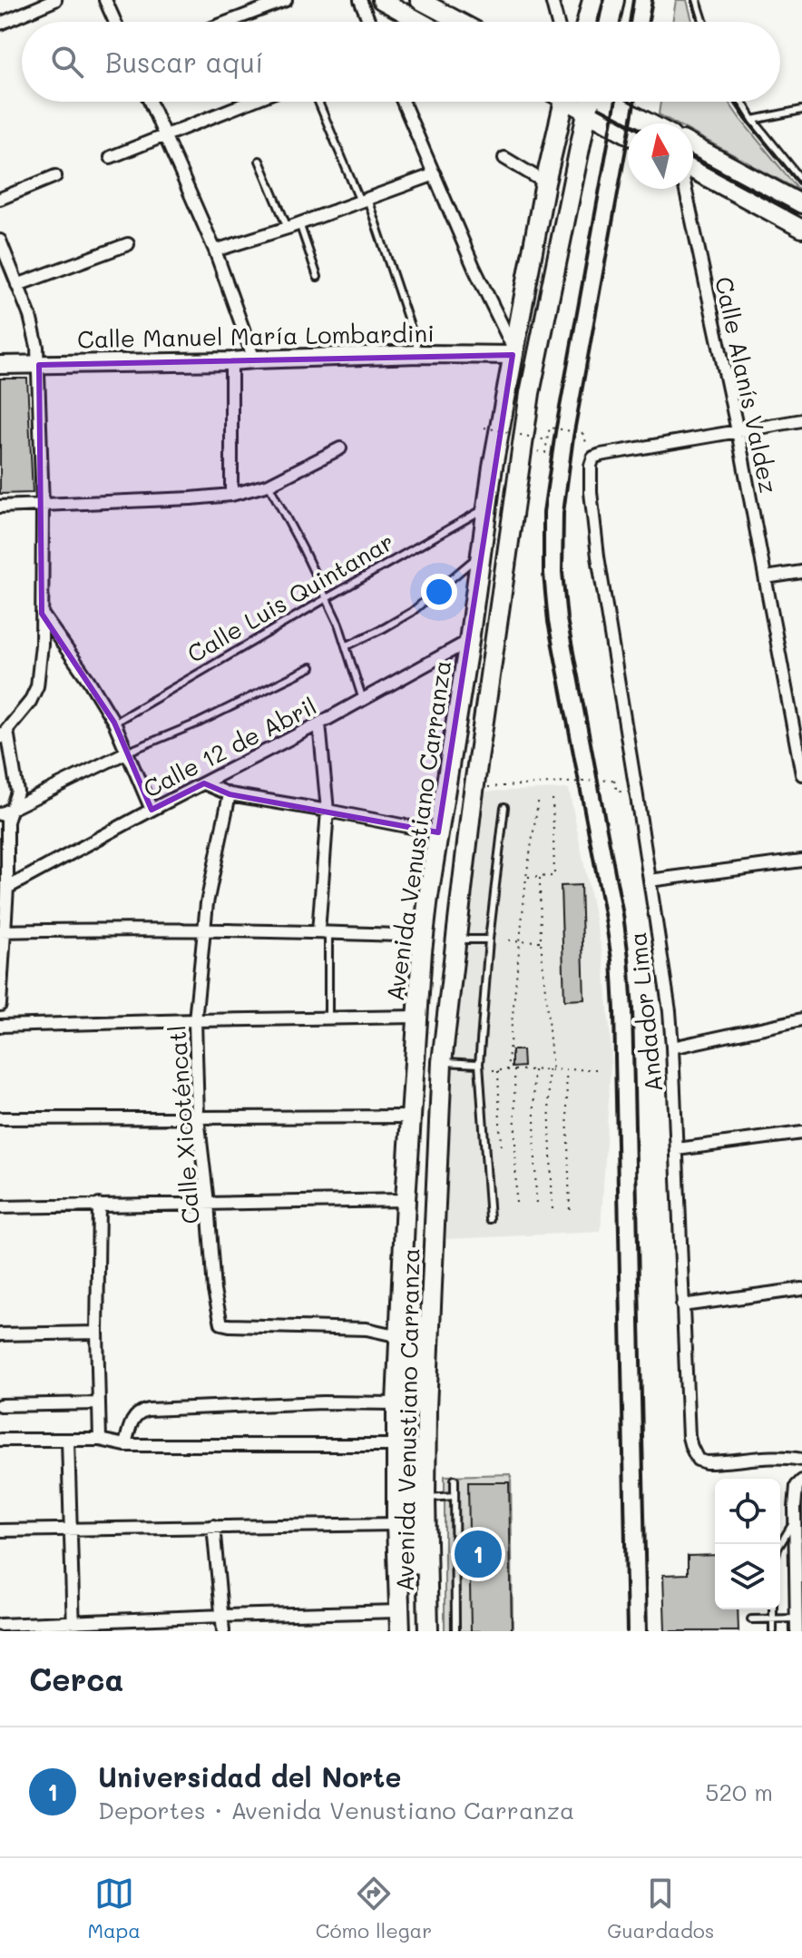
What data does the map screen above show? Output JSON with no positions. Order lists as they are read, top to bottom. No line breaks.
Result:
{"streets":{"main road":["Avenida Venustiano Carranza"],"street":["Calle Manuel María Lombardini","Calle Alanís Valdez","Calle 12 de Abril","Andador Lima","Calle Xicoténcatl"],"lane":["Calle Luis Quintanar"]},"crossings":[["Calle Manuel María Lombardini","Avenida Venustiano Carranza"],["Calle Luis Quintanar","Avenida Venustiano Carranza"],["Calle 12 de Abril","Avenida Venustiano Carranza"],["Avenida Venustiano Carranza","Calle Xicoténcatl"]],"north":"top","page":{"search":"Buscar aquí","pins":"1","heading":"Cerca","list":[{"mark":"1","name":"Universidad del Norte","note":"Deportes · Avenida Venustiano Carranza","value":"520 m"}],"nav":["Mapa","Cómo llegar","Guardados"]}}
